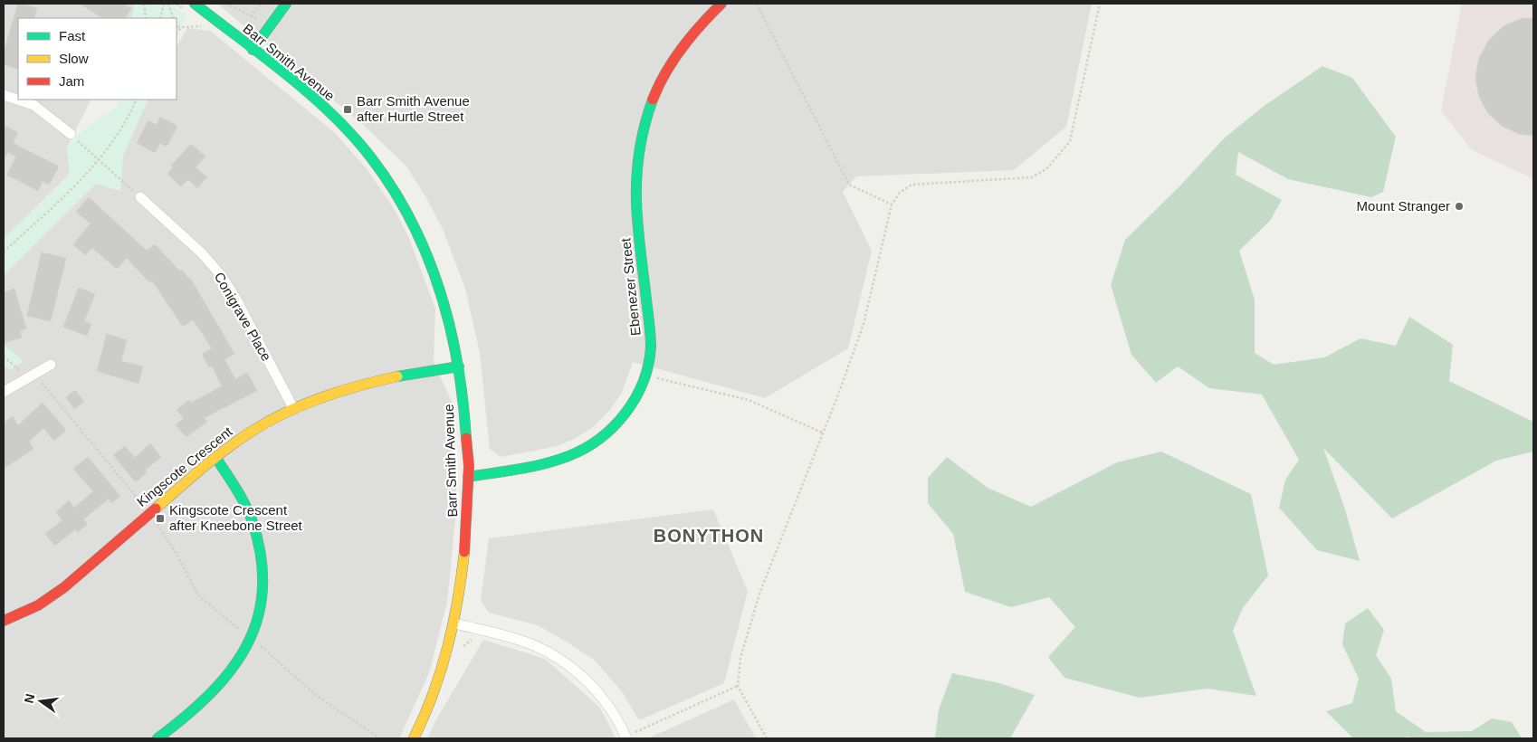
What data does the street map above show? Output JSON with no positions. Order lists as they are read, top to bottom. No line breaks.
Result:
{"streets":{"street":["Barr Smith Avenue","Ebenezer Street","Conigrave Place","Kingscote Crescent"]},"crossings":[["Barr Smith Avenue","Ebenezer Street"],["Barr Smith Avenue","Kingscote Crescent"],["Conigrave Place","Kingscote Crescent"]],"districts":["BONYTHON"],"places":{"transit":["Barr Smith Avenue after Hurtle Street","Kingscote Crescent after Kneebone Street"],"other":["Mount Stranger"]},"legend":["Fast","Slow","Jam"],"north":"left"}
